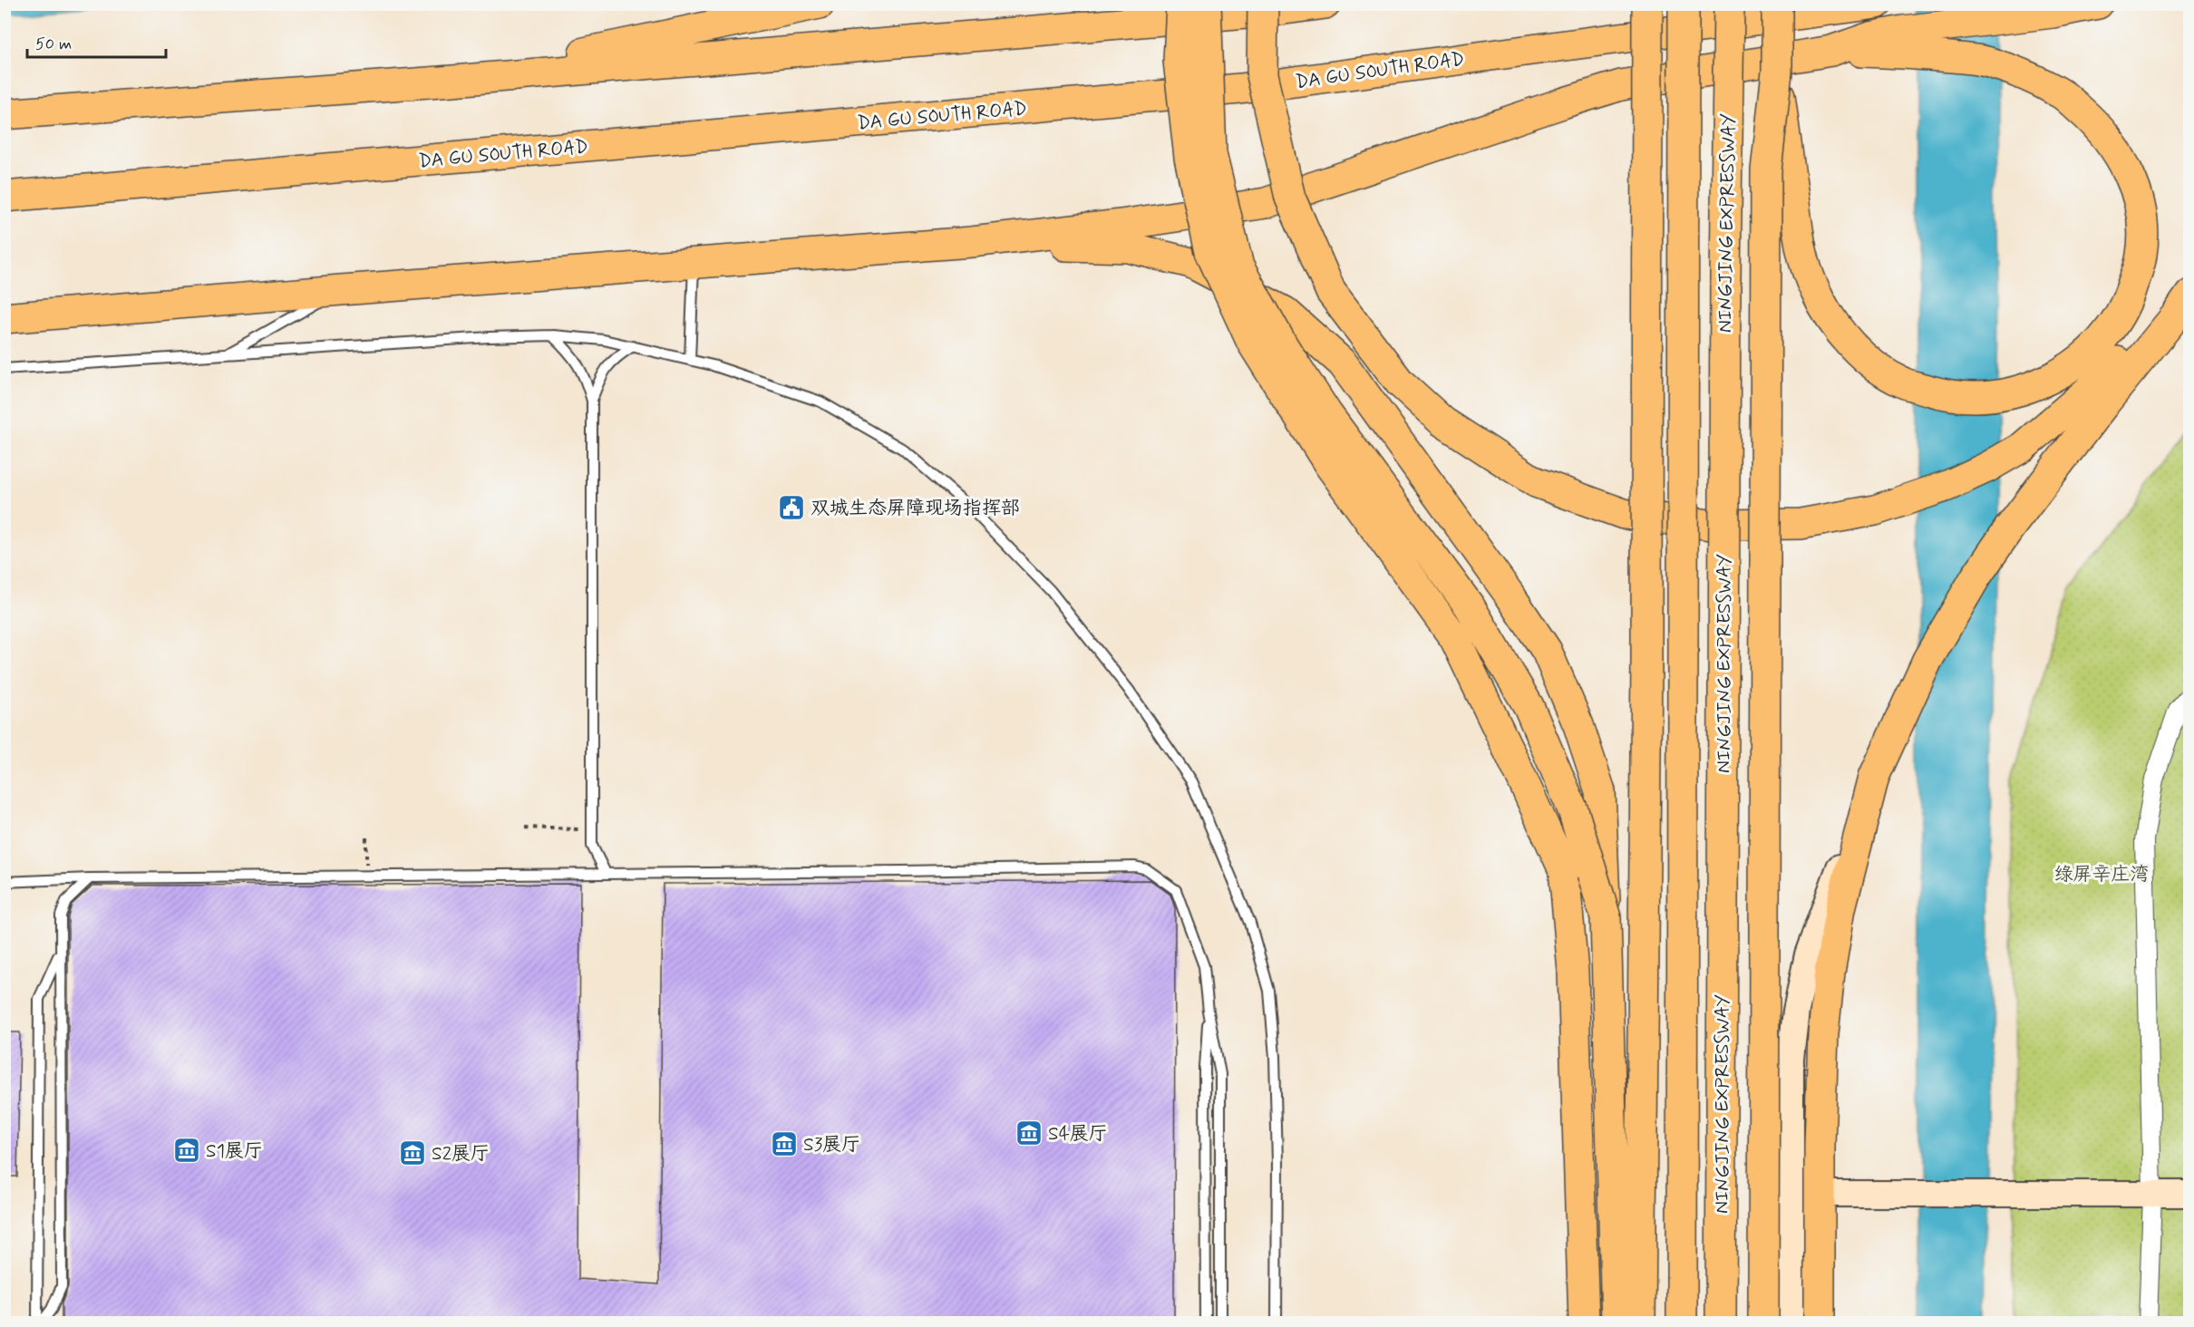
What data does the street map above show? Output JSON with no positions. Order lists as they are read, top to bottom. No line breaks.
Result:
{"streets":{"highway":["DA GU SOUTH ROAD","NINGJING EXPRESSWAY"]},"parks":["绿屏辛庄湾"],"places":{"public building":["双城生态屏障现场指挥部"],"museum":["S4展厅","S3展厅","S1展厅","S2展厅"]},"scale_bar":"50 m"}
